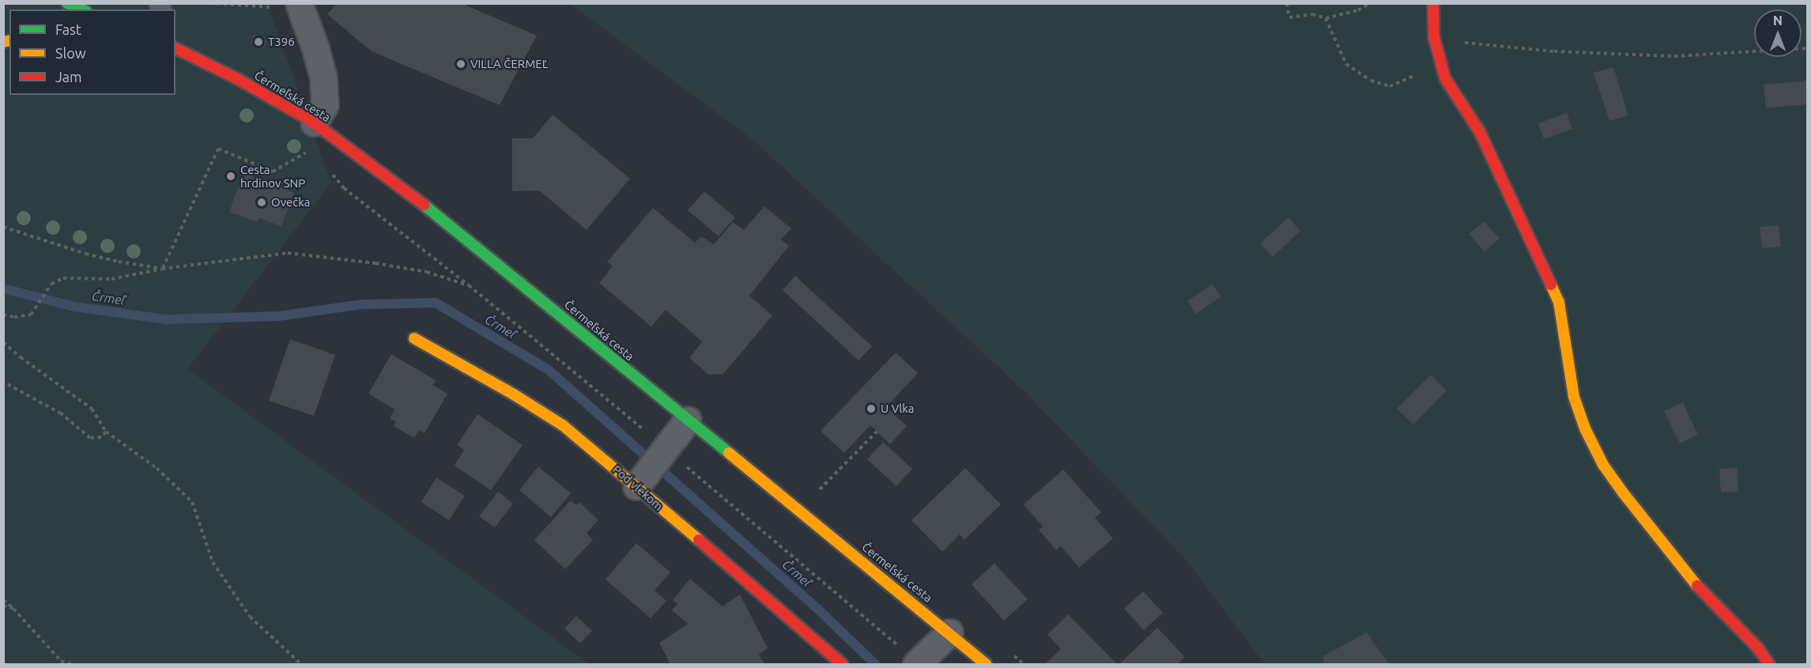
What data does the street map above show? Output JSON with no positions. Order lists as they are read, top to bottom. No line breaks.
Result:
{"streets":{"street":["Čermeľská cesta","Pod vlekom"]},"water":["Črmeľ"],"places":["T396","VILLA ČERMEĽ","Cesta hrdinov SNP","Ovečka","U Vlka"],"legend":["Fast","Slow","Jam"],"north":"top"}
